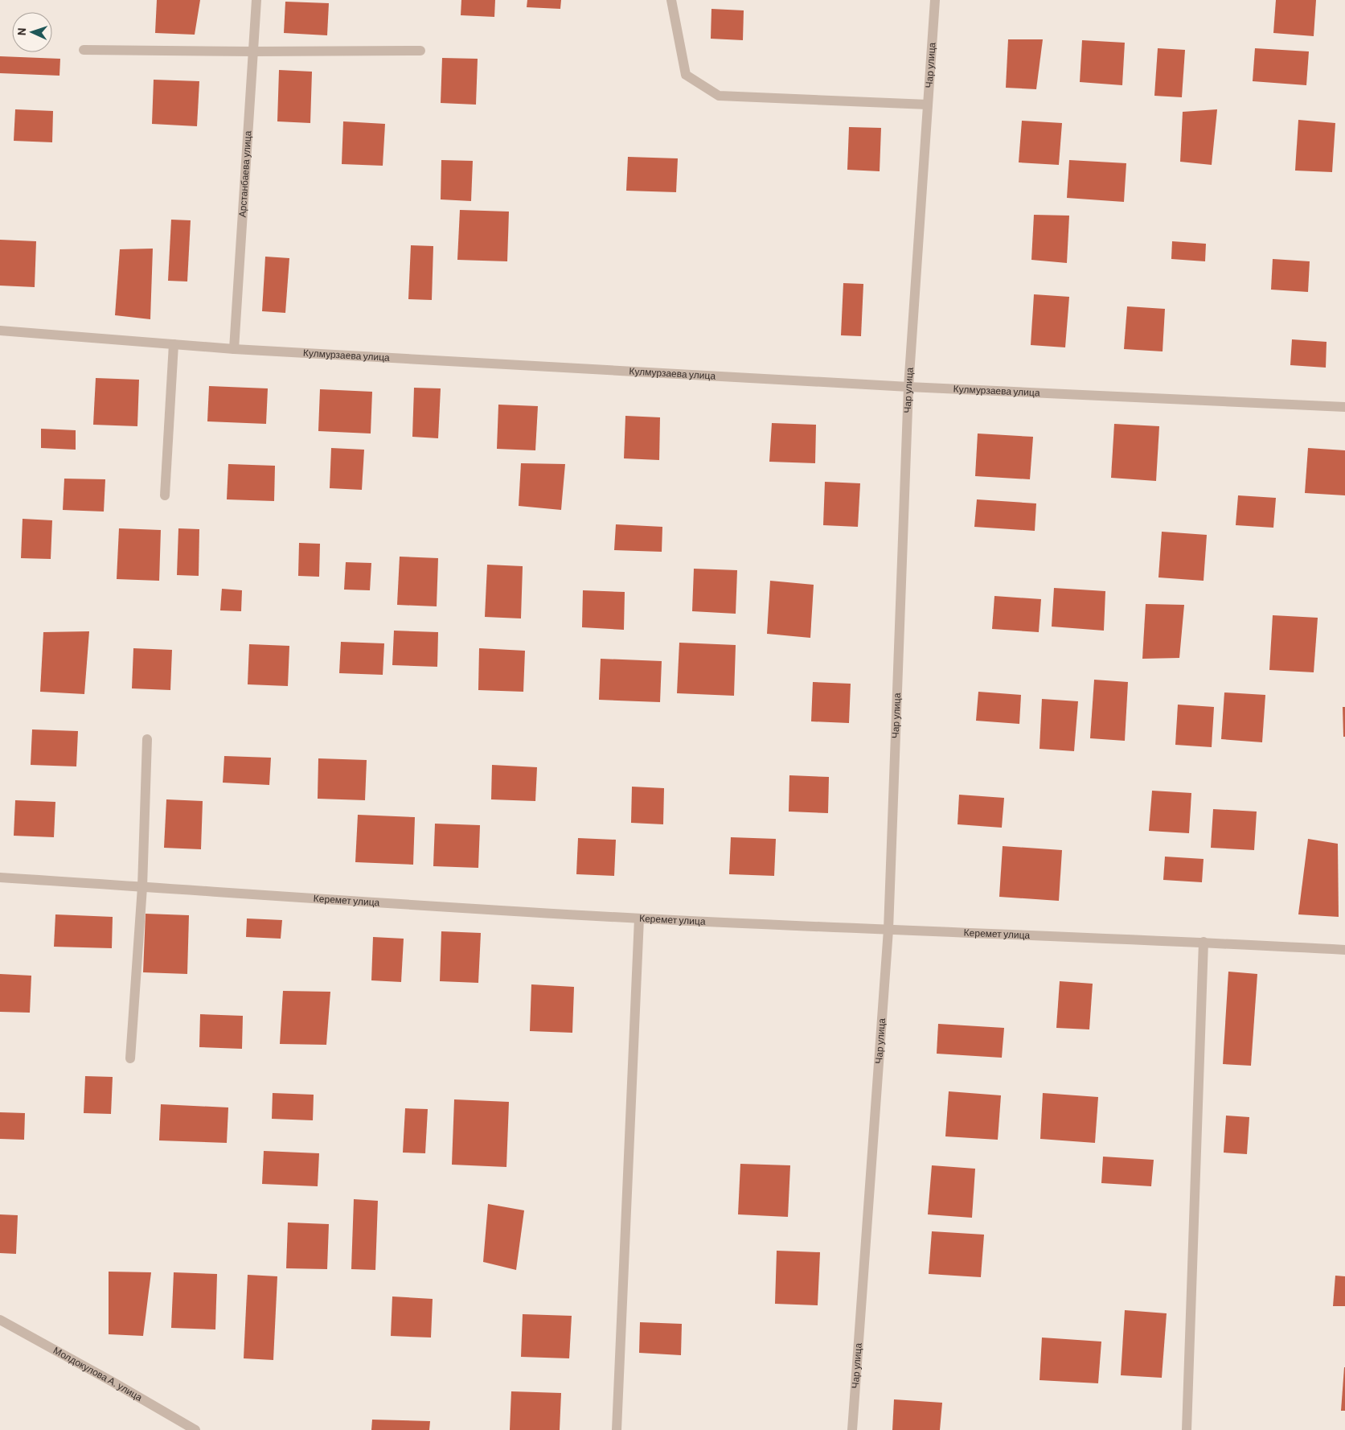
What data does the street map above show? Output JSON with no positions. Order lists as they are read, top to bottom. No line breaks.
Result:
{"streets":{"street":["Чар улица","Арстанбаева улица","Кулмурзаева улица","Керемет улица","Молдокулова А. улица"]},"crossings":[["Чар улица","Кулмурзаева улица"],["Чар улица","Керемет улица"],["Арстанбаева улица","Кулмурзаева улица"]],"north":"left"}
